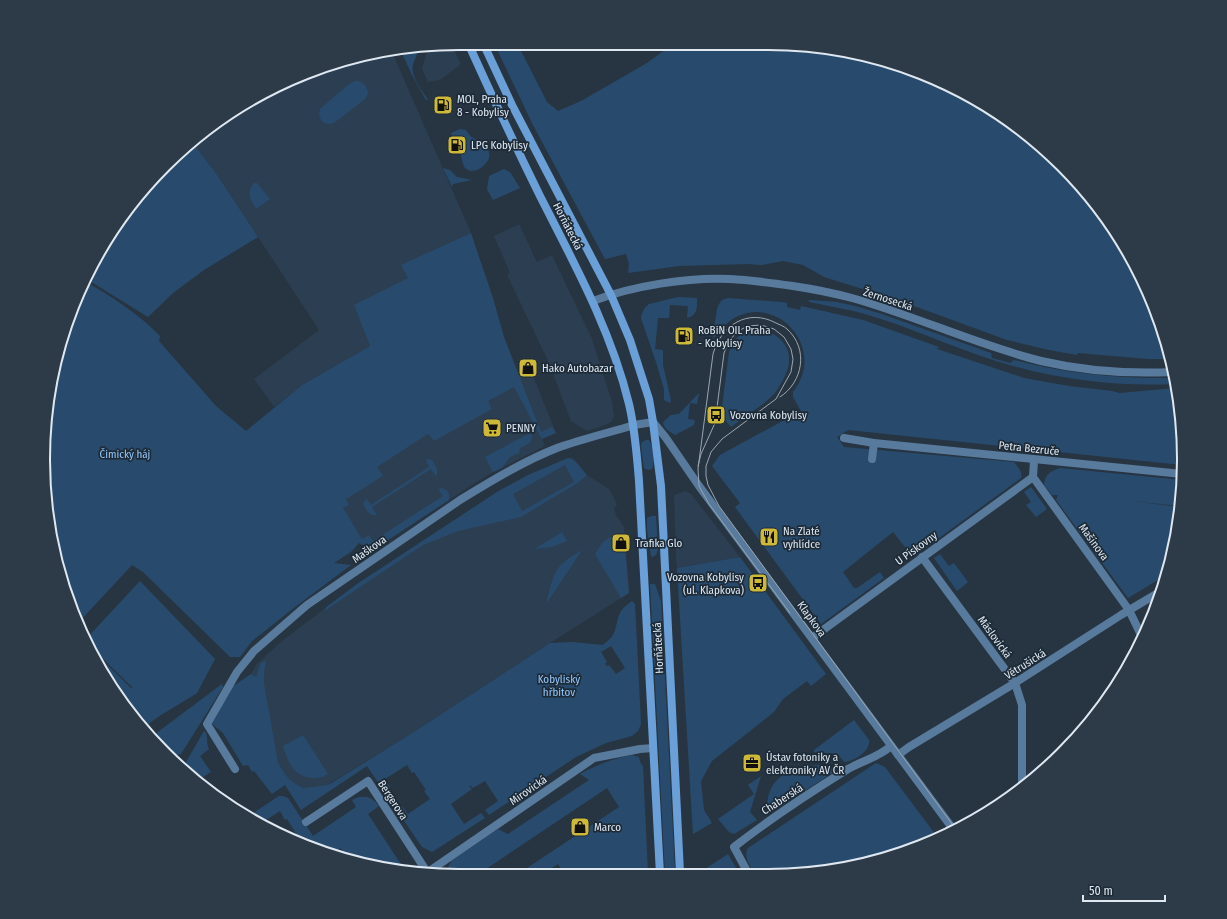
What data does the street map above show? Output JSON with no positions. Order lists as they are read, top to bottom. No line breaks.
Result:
{"streets":{"main road":["Horňátecká"],"street":["Žernosecká","Petra Bezruče","Mašínova","U Pískovny","Maškova","Klapkova","Máslovická","Větrušická","Mirovická","Chaberská","Bergerova"]},"crossings":[["Horňátecká","Žernosecká"],["Horňátecká","Maškova"],["Horňátecká","Klapkova"],["Horňátecká","Mirovická"],["Mašínova","U Pískovny"],["Mašínova","Větrušická"],["U Pískovny","Klapkova"],["U Pískovny","Máslovická"],["Klapkova","Větrušická"],["Klapkova","Chaberská"],["Máslovická","Větrušická"]],"parks":["Čimický háj","Kobyliský hřbitov"],"places":{"fuel station":["MOL, Praha 8 - Kobylisy","LPG Kobylisy","RoBiN OIL Praha - Kobylisy"],"shop":["Hako Autobazar","Trafika Glo","Marco"],"bus stop":["Vozovna Kobylisy","Vozovna Kobylisy (ul. Klapkova)"],"supermarket":["PENNY"],"restaurant":["Na Zlaté vyhlídce"],"office":["Ústav fotoniky a elektroniky AV ČR"]},"scale_bar":"50 m"}
